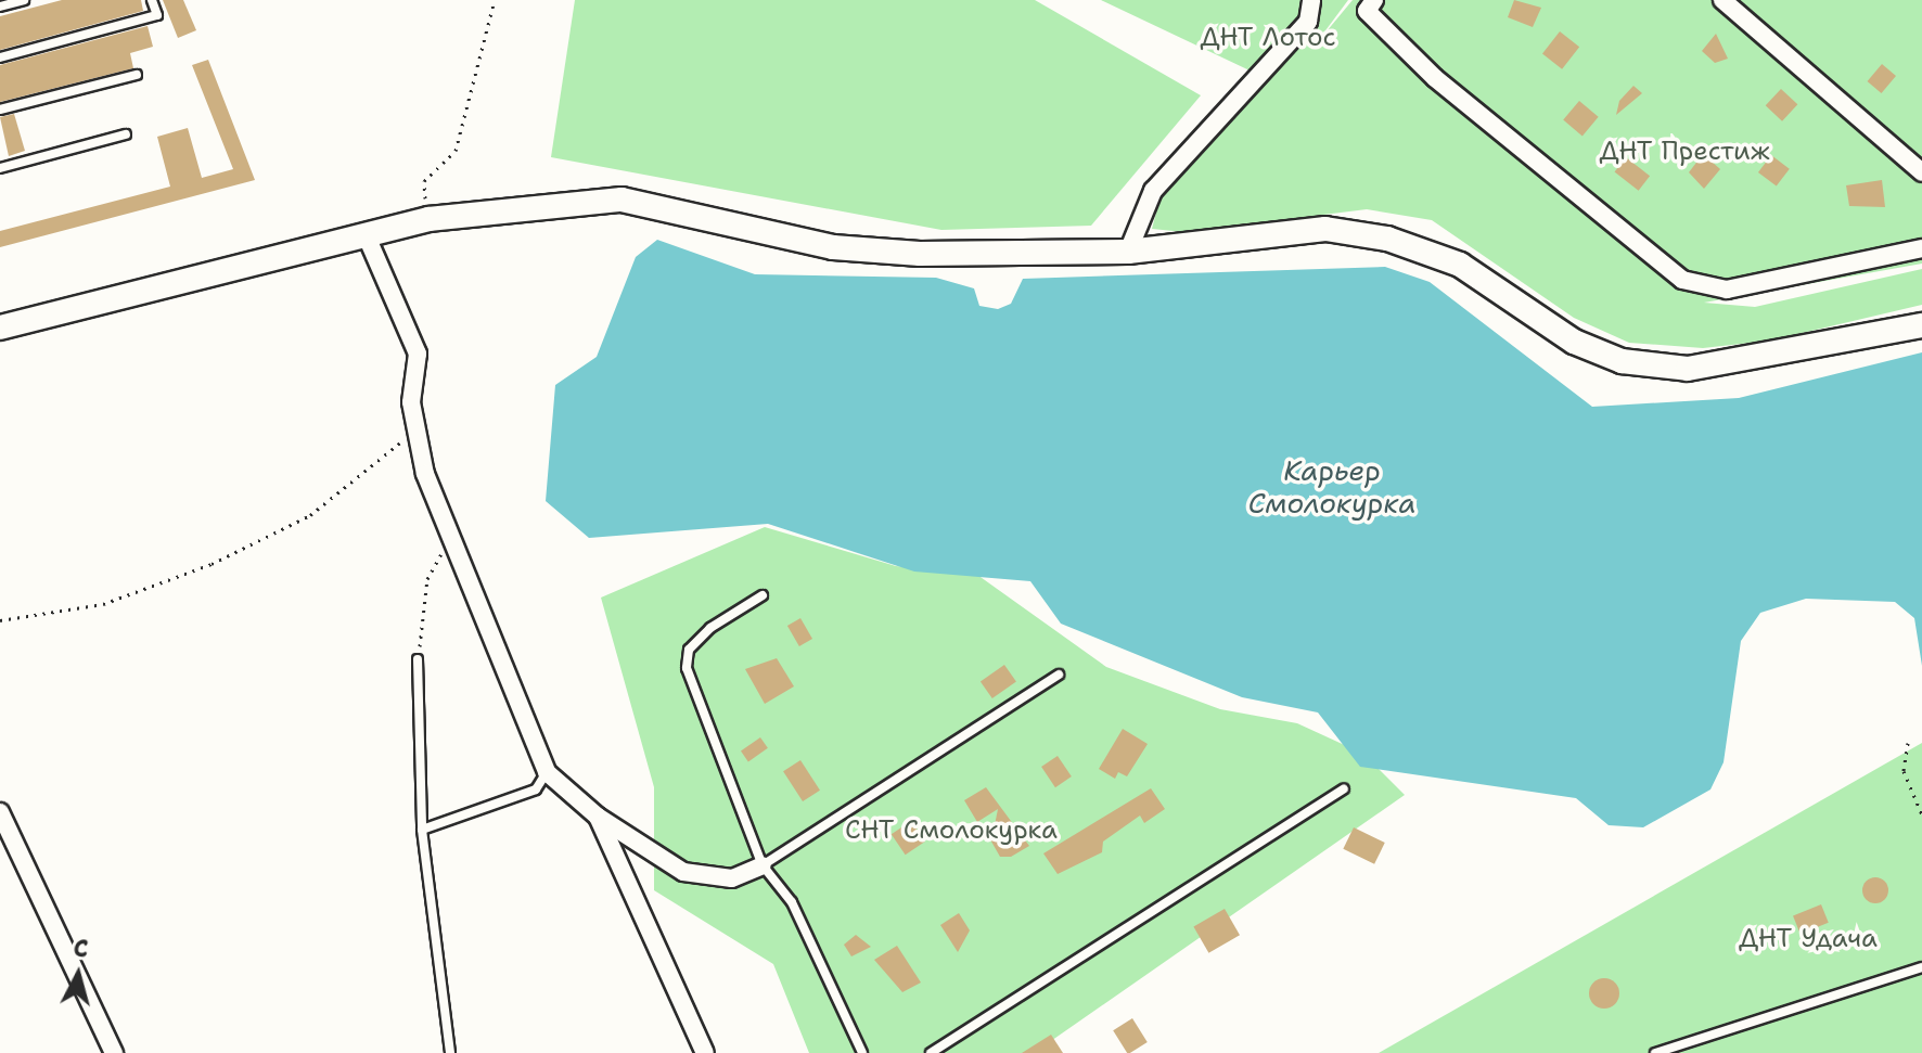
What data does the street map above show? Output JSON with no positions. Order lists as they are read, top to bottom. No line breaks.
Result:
{"water":["Карьер Смолокурка"],"parks":["ДНТ Лотос","ДНТ Престиж","СНТ Смолокурка","ДНТ Удача"],"north":"top"}
